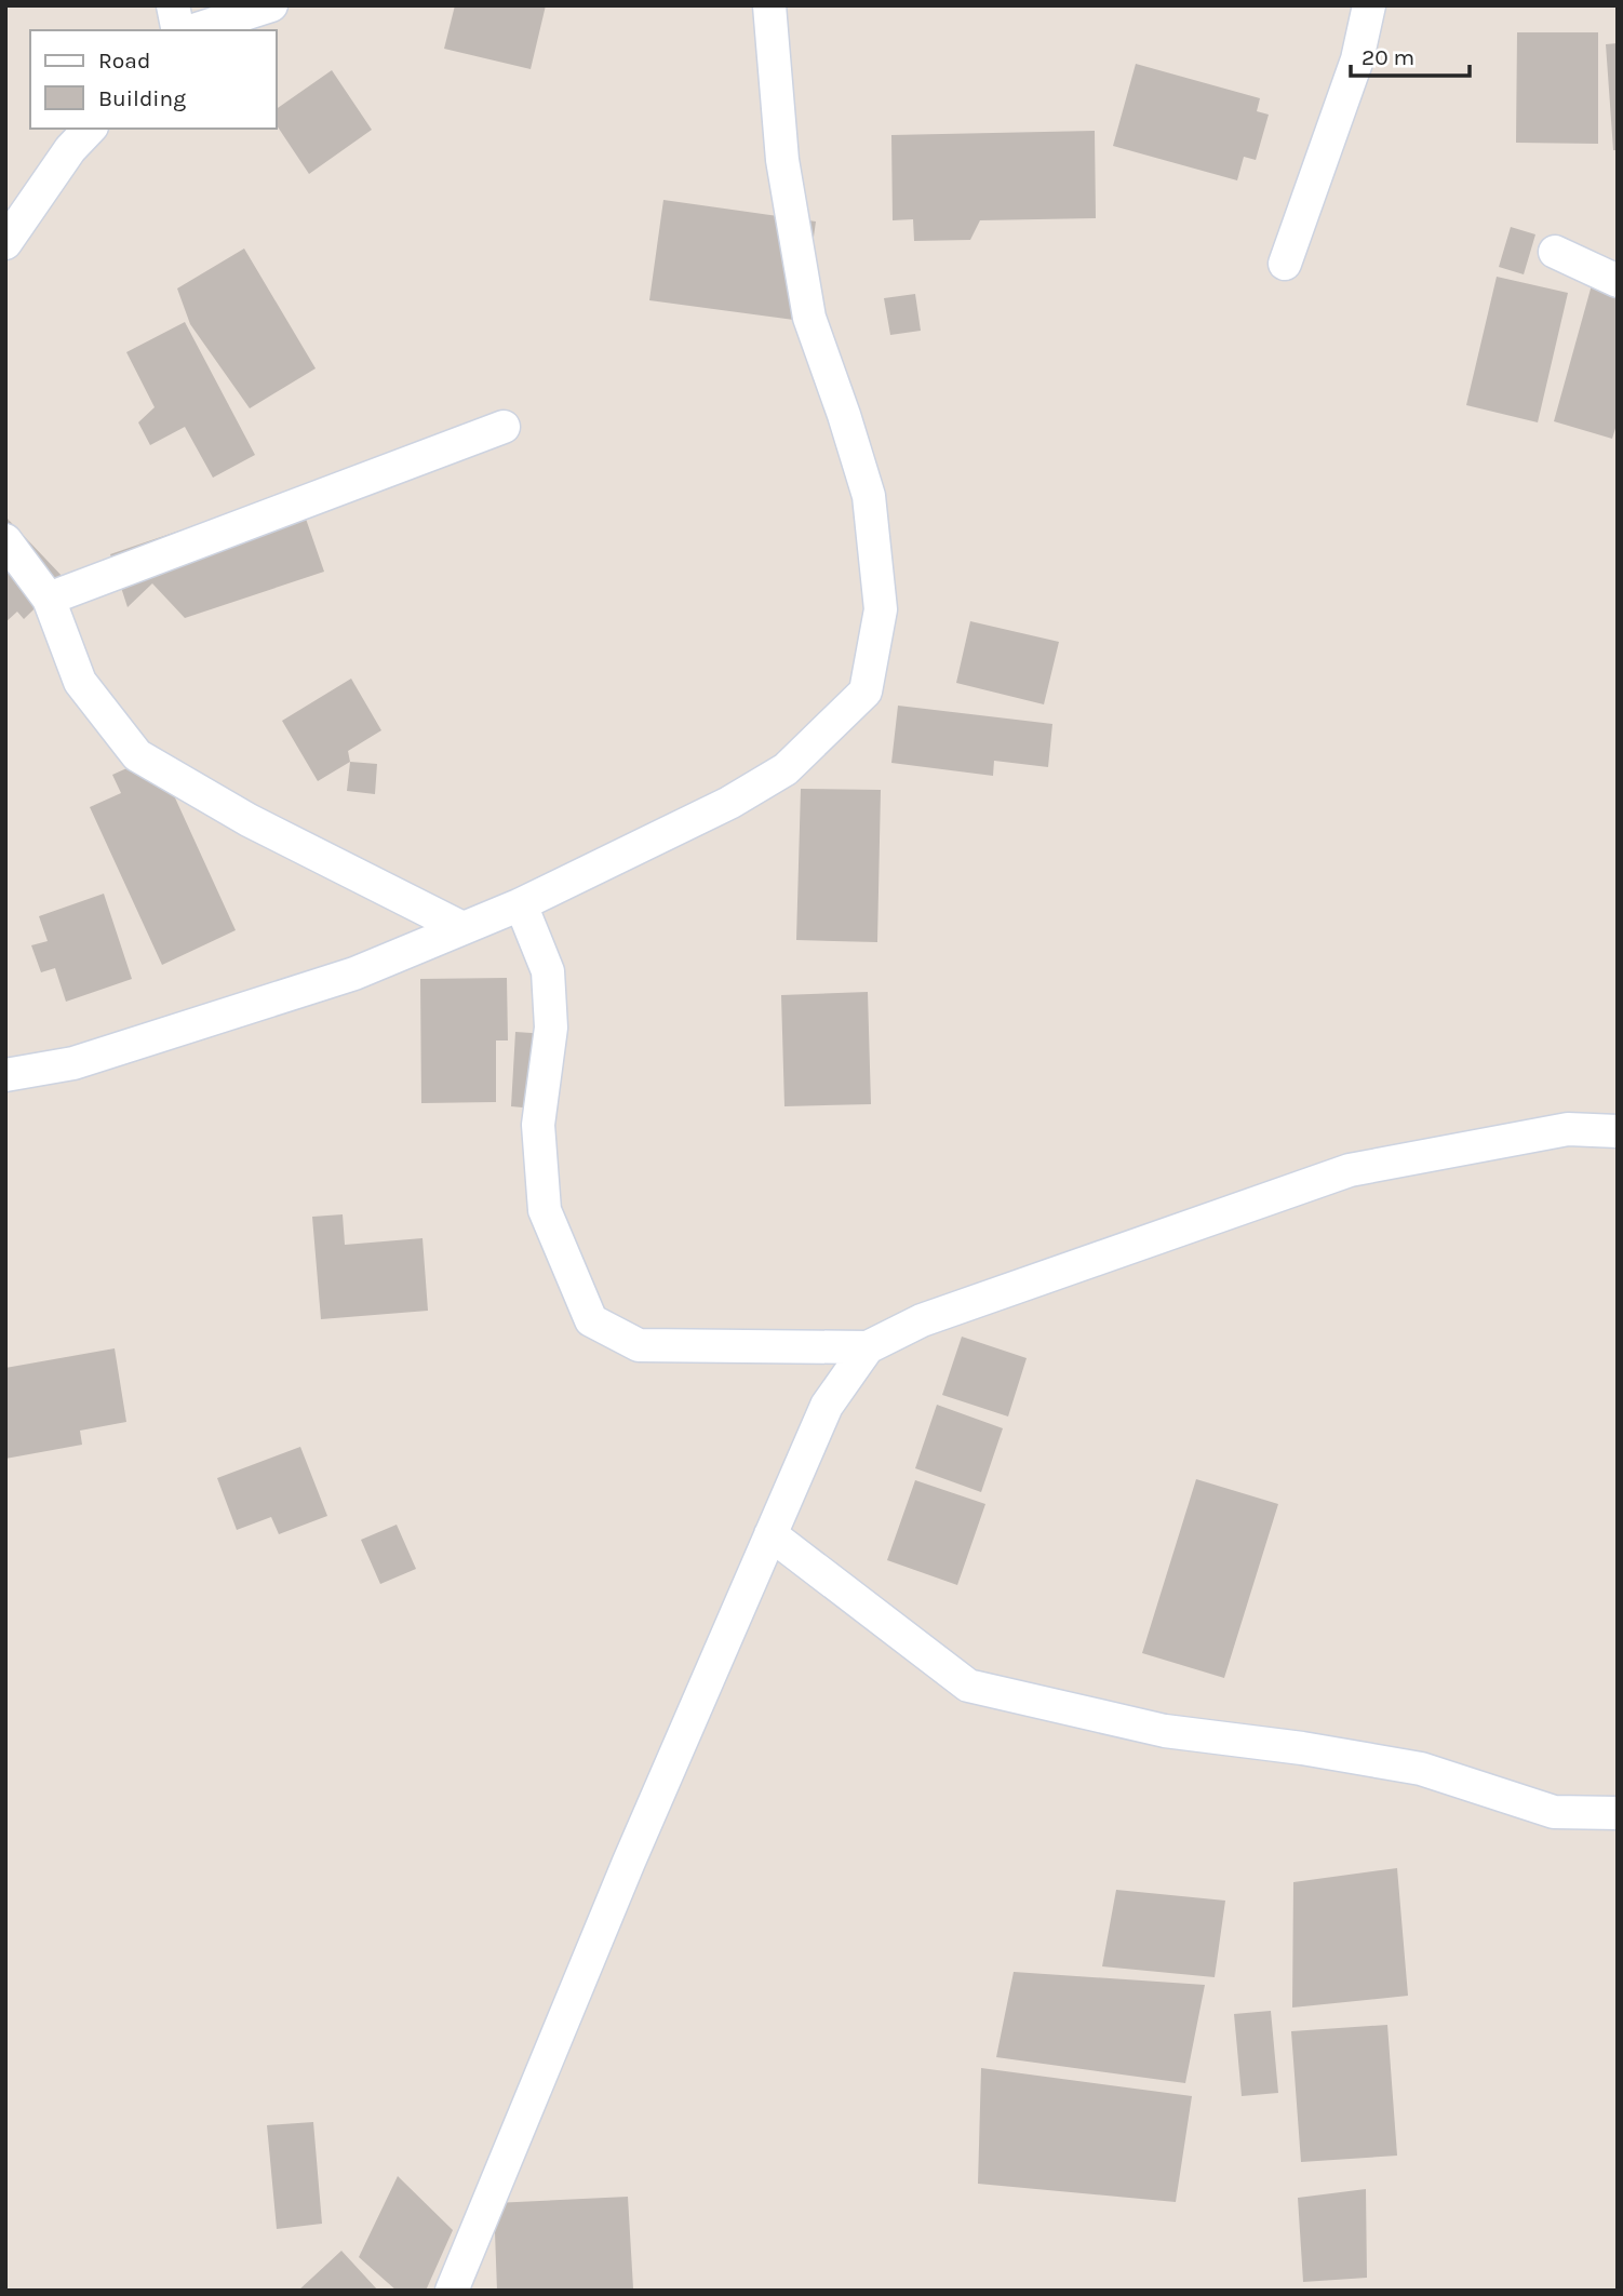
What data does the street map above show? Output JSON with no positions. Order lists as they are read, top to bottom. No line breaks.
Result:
{"legend":["Road","Building"],"scale_bar":"20 m"}
